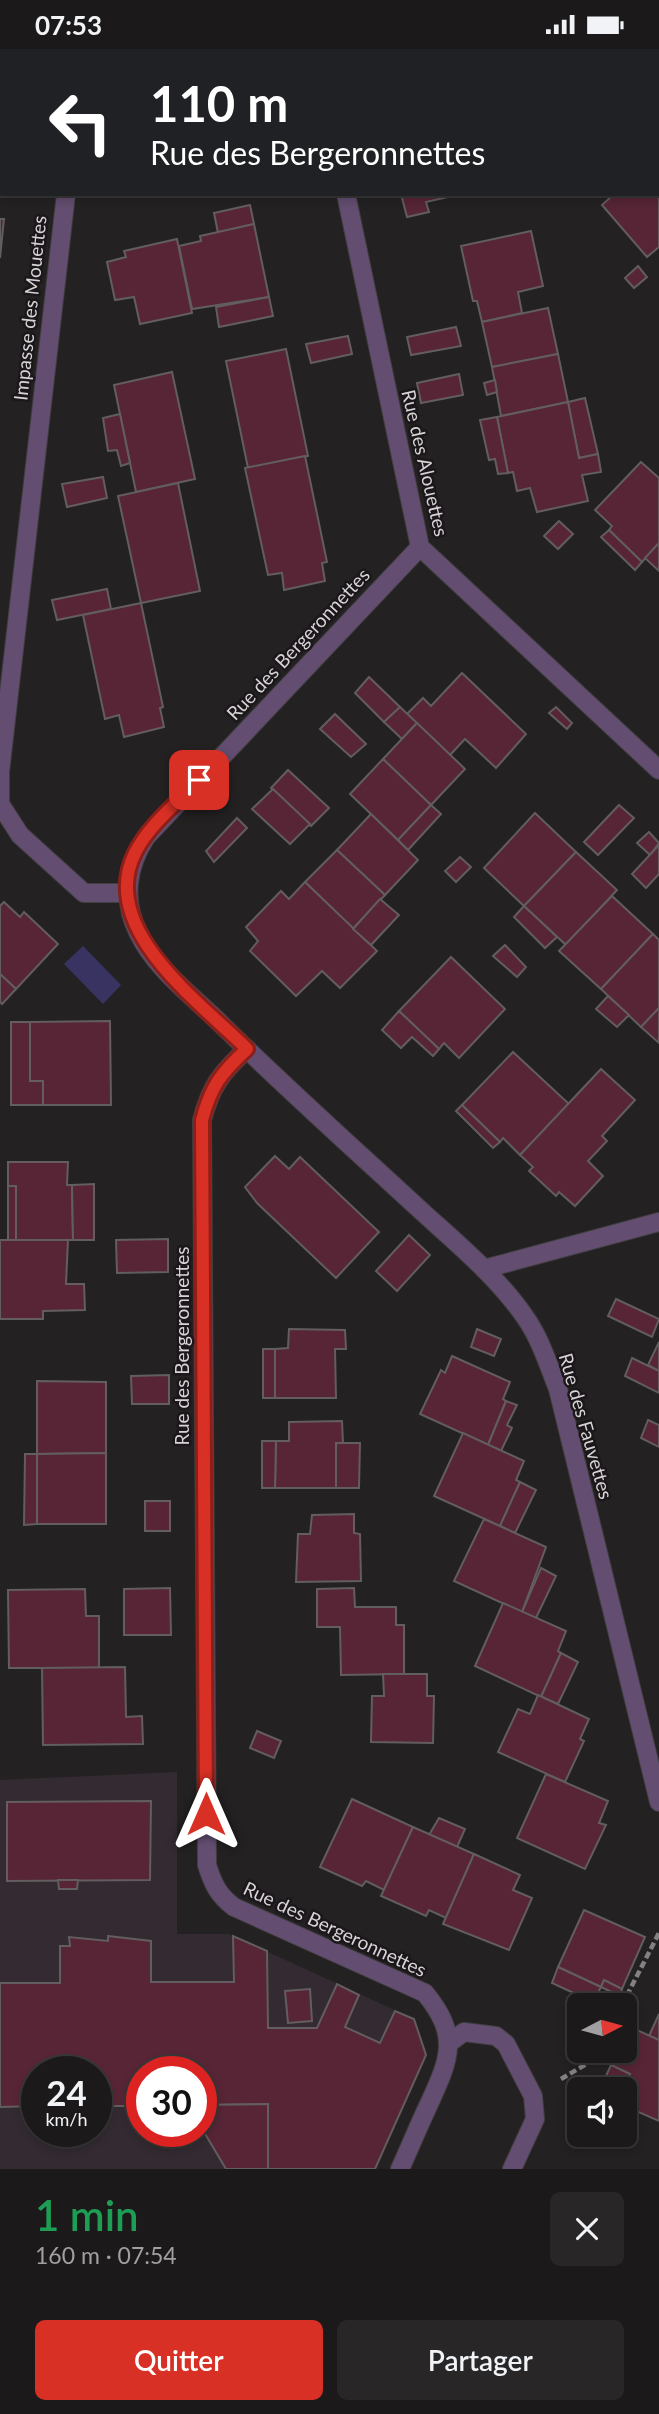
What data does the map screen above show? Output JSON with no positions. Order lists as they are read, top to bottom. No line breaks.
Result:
{"streets":{"street":["Impasse des Mouettes","Rue des Alouettes","Rue des Bergeronnettes","Rue des Fauvettes"]},"crossings":[["Impasse des Mouettes","Rue des Bergeronnettes"],["Rue des Alouettes","Rue des Bergeronnettes"],["Rue des Bergeronnettes","Rue des Fauvettes"]],"north":"right","page":{"status":"07:53","turn":["110 m","Rue des Bergeronnettes"],"speed":"24 km/h","limit":"30","heading":["1 min","160 m · 07:54"],"buttons":["Quitter","Partager"]}}
